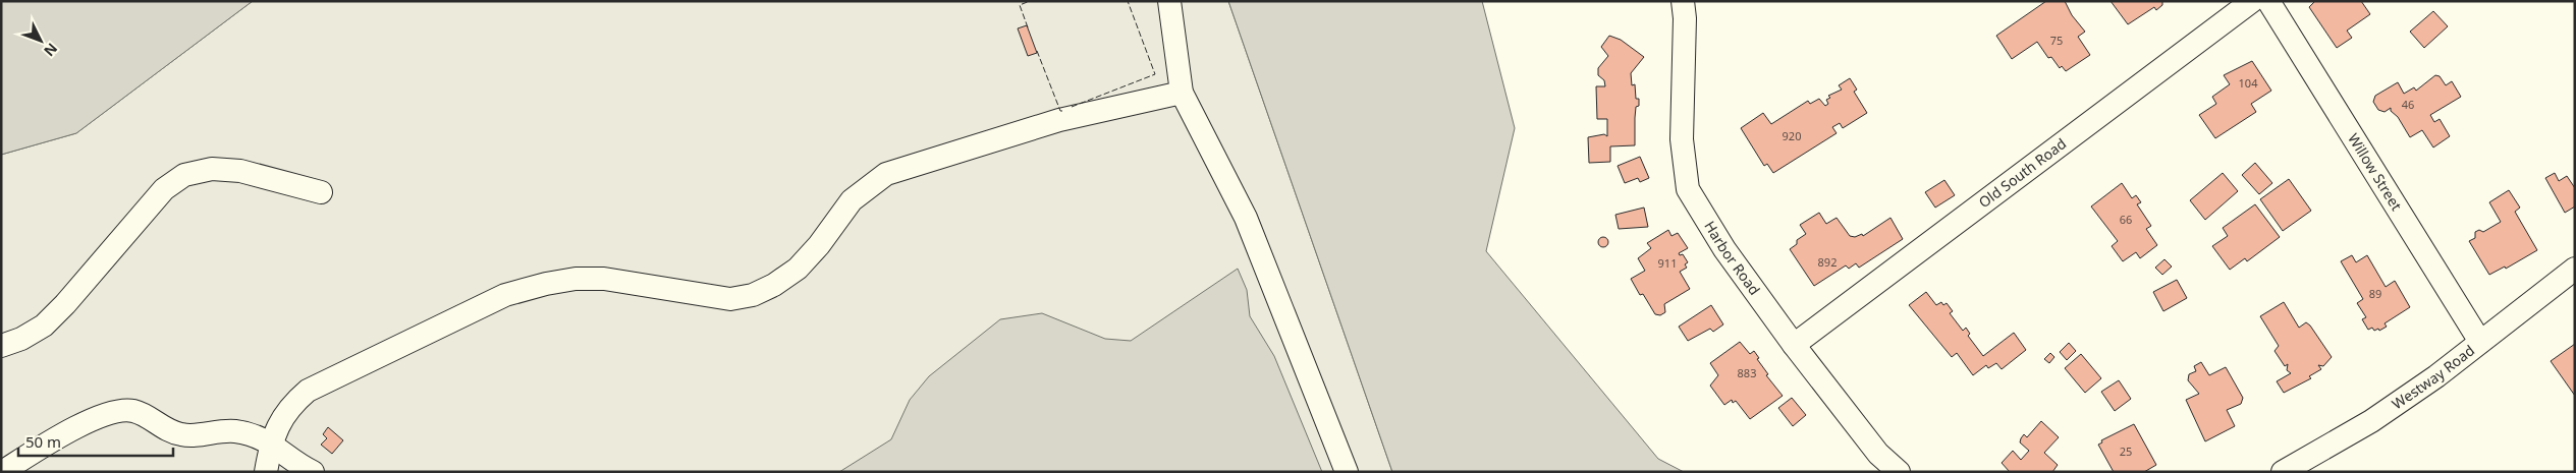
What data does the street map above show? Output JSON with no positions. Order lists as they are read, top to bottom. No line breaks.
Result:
{"streets":{"street":["Willow Street","Old South Road","Harbor Road","Westway Road"]},"crossings":[["Willow Street","Westway Road"],["Old South Road","Harbor Road"]],"house_numbers":["75","104","46","920","66","892","911","89","883","25"],"scale_bar":"50 m","north":"bottom right"}
